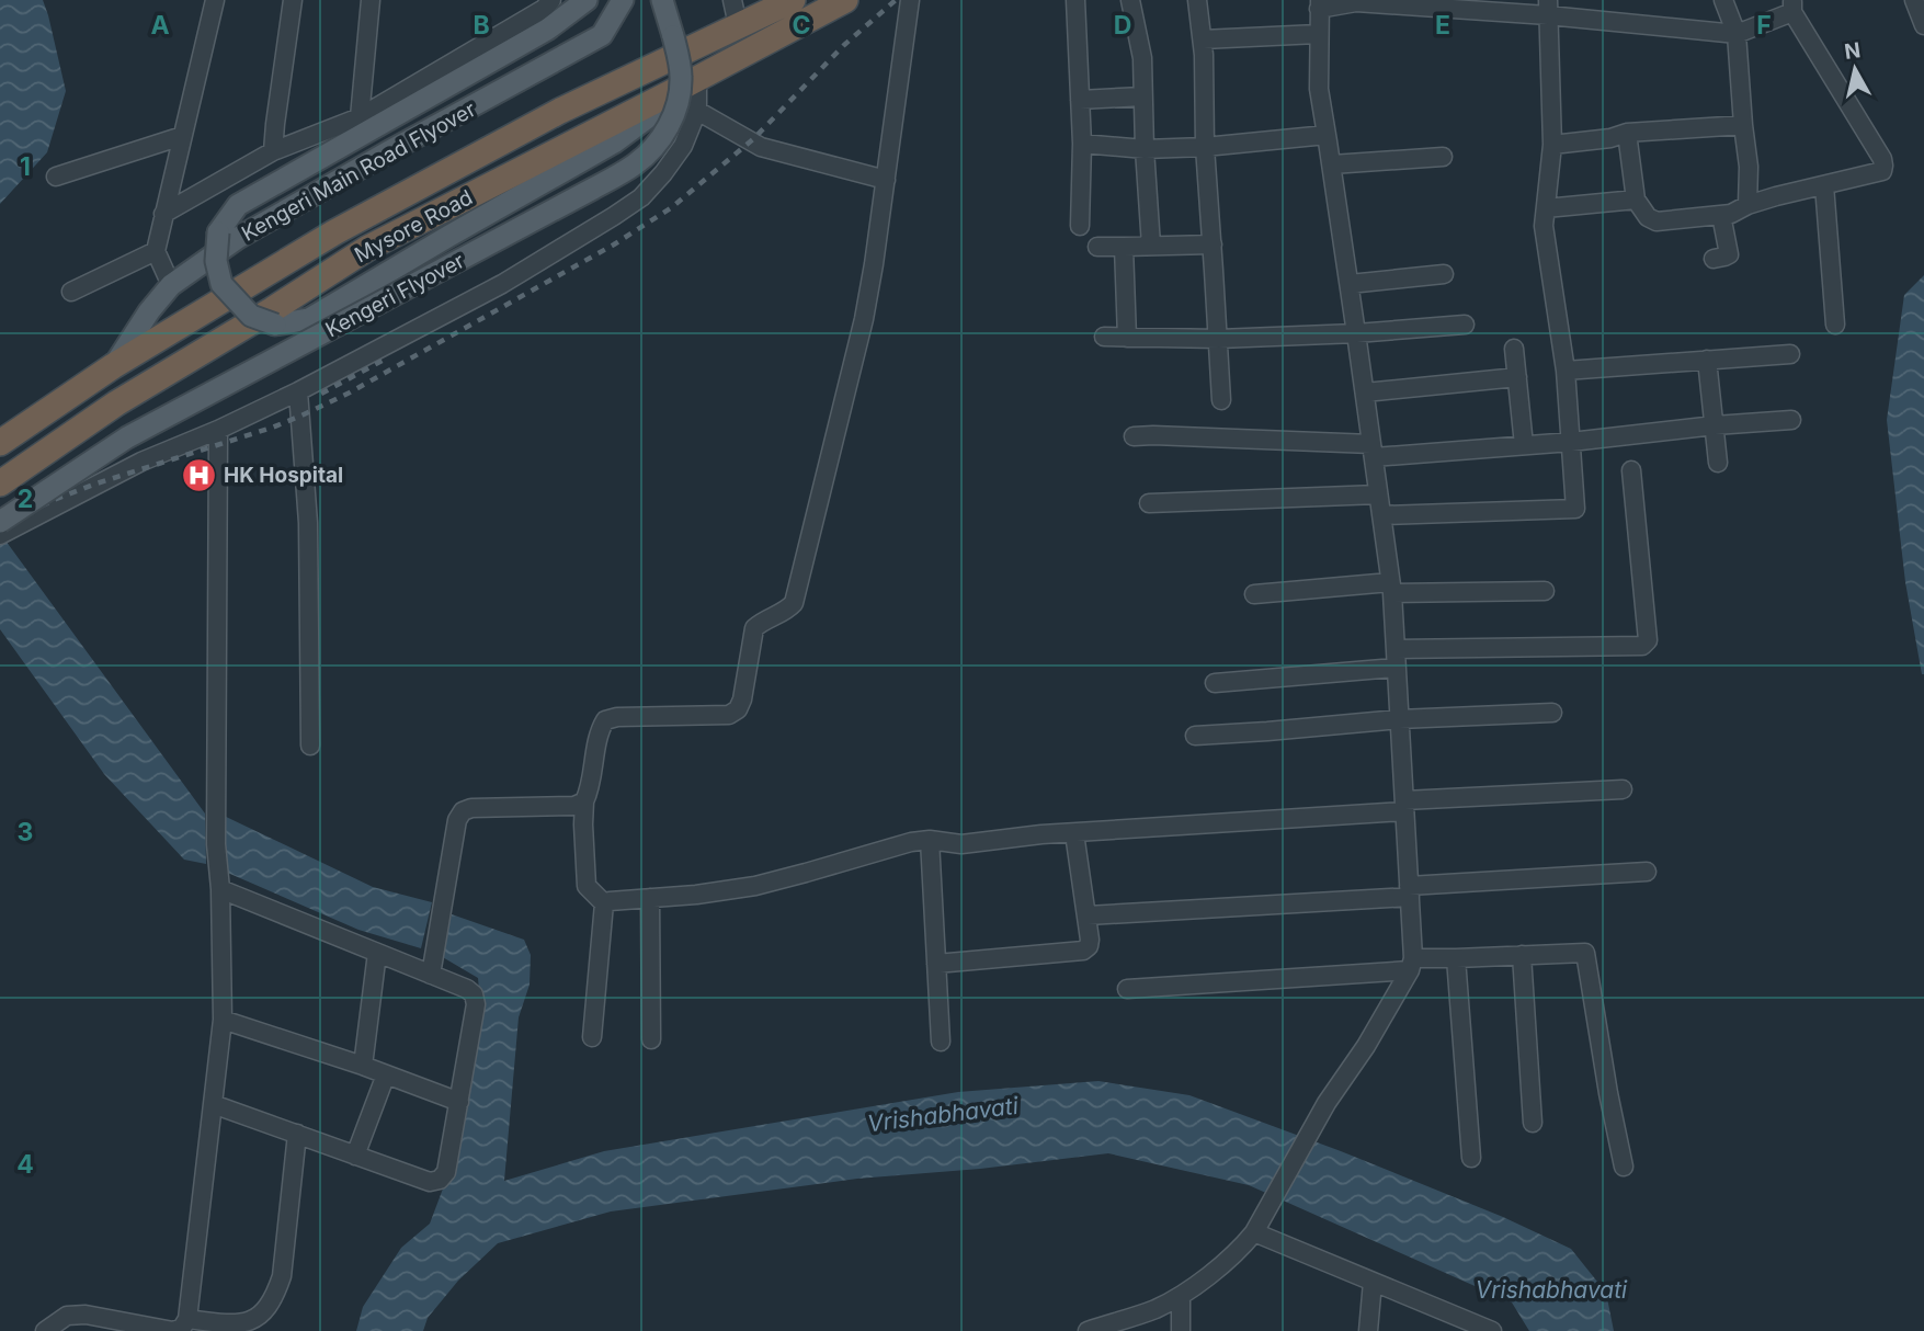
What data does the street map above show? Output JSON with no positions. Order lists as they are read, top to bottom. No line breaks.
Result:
{"streets":{"highway":["Mysore Road"],"main road":["Kengeri Main Road Flyover","Kengeri Flyover"]},"crossings":[["Kengeri Main Road Flyover","Mysore Road"],["Mysore Road","Kengeri Flyover"]],"water":["Vrishabhavati"],"places":{"hospital":["HK Hospital"]},"north":"top","grid":{"columns":["A","B","C","D","E","F"],"rows":["1","2","3","4"]}}
